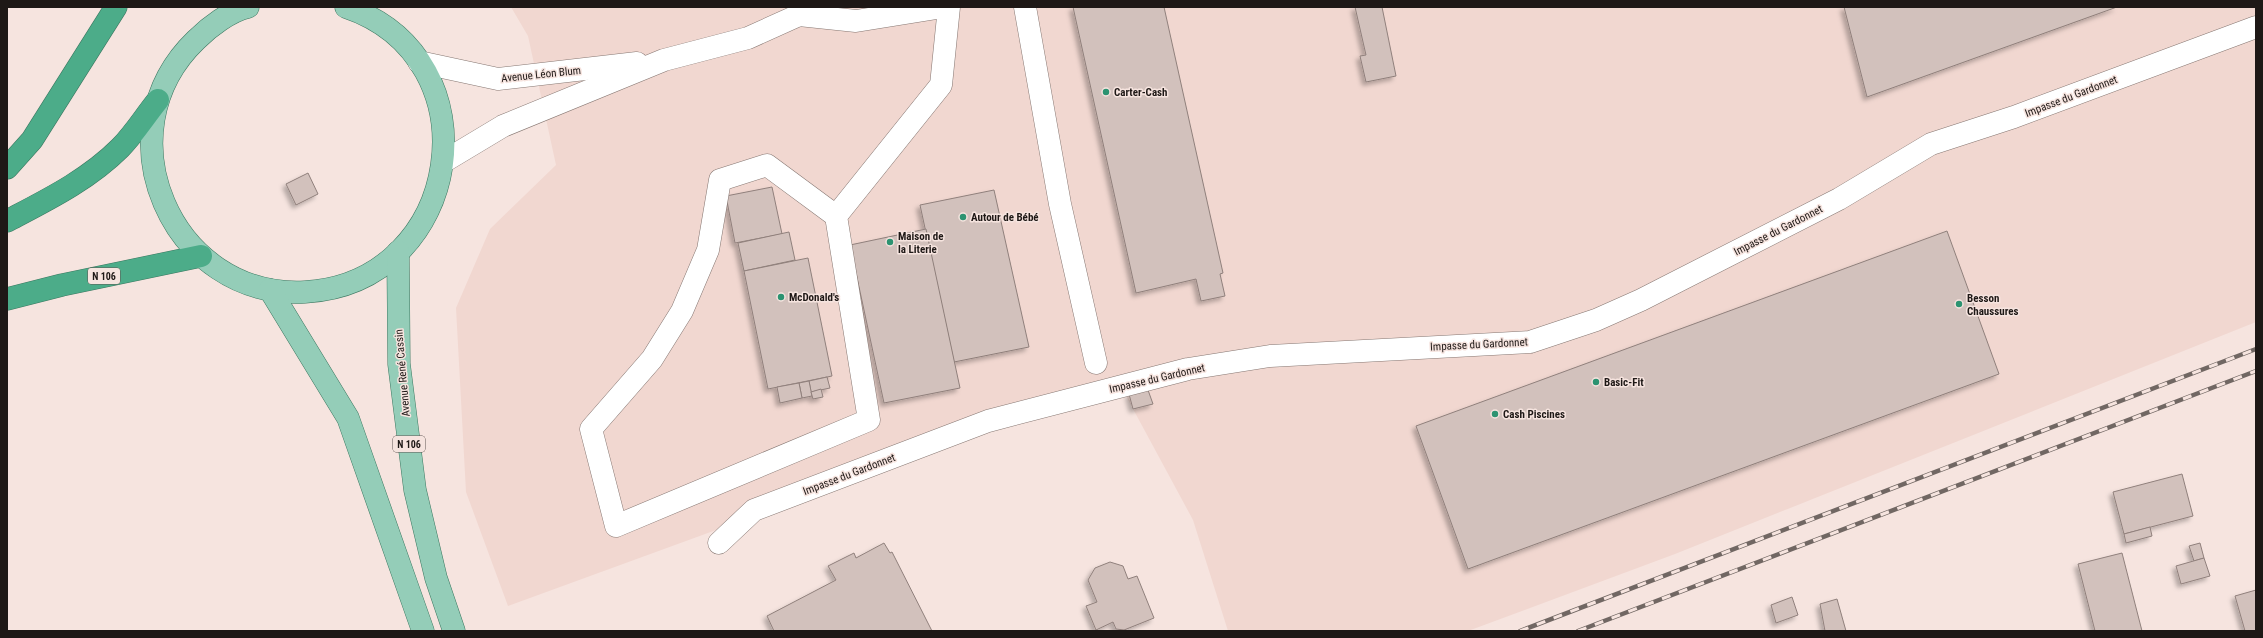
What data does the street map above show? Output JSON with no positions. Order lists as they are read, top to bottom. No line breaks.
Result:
{"streets":{"highway":["N 106"],"main road":["Avenue René Cassin"],"street":["Avenue Léon Blum","Impasse du Gardonnet"]},"places":["Carter-Cash","Autour de Bébé","Maison de la Literie","McDonald's","Besson Chaussures","Basic-Fit","Cash Piscines"]}
